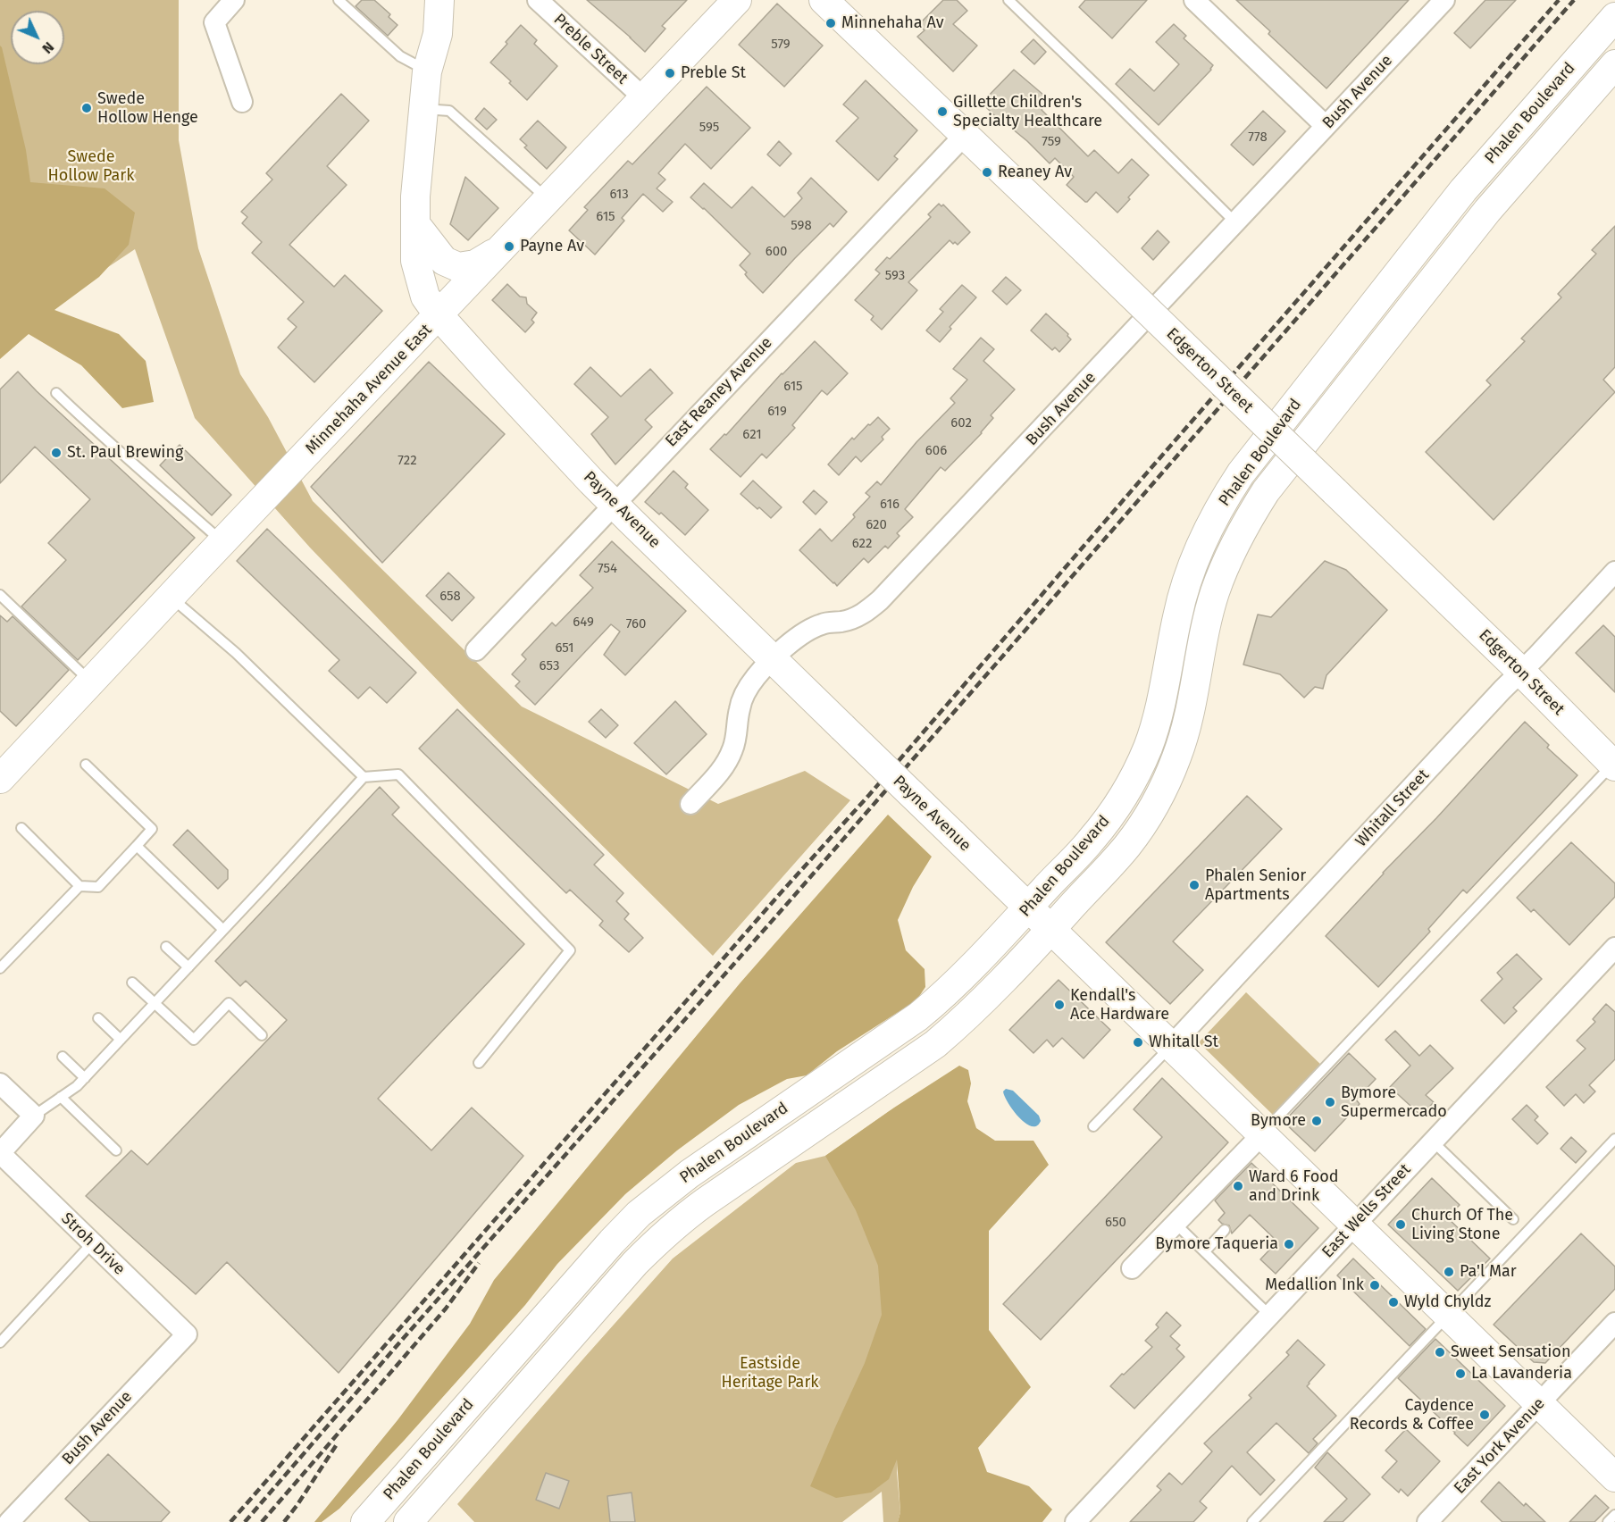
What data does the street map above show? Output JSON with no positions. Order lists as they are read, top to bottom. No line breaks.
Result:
{"streets":{"street":["Preble Street","Bush Avenue","Phalen Boulevard","Edgerton Street","Minnehaha Avenue East","East Reaney Avenue","Payne Avenue","Whitall Street","East Wells Street","Stroh Drive","East York Avenue"]},"crossings":[["Preble Street","Minnehaha Avenue East"],["Bush Avenue","Payne Avenue"],["Bush Avenue","Stroh Drive"],["Phalen Boulevard","Payne Avenue"],["Edgerton Street","East Reaney Avenue"],["Edgerton Street","Whitall Street"],["Minnehaha Avenue East","Payne Avenue"],["East Reaney Avenue","Payne Avenue"],["Payne Avenue","Whitall Street"],["Payne Avenue","East Wells Street"],["Payne Avenue","East York Avenue"]],"parks":["Swede Hollow Park","Eastside Heritage Park"],"places":["Minnehaha Av","Preble St","Swede Hollow Henge","Gillette Children's Specialty Healthcare","Reaney Av","Payne Av","St. Paul Brewing","Phalen Senior Apartments","Kendall's Ace Hardware","Whitall St","Bymore Supermercado","Bymore","Ward 6 Food and Drink","Church Of The Living Stone","Bymore Taqueria","Pa'l Mar","Medallion Ink","Wyld Chyldz","Sweet Sensation","La Lavanderia","Caydence Records & Coffee"],"house_numbers":["579","595","778","759","613","615","598","600","593","615","619","602","621","606","722","616","620","622","754","658","649","760","651","653","650"],"north":"bottom right"}
